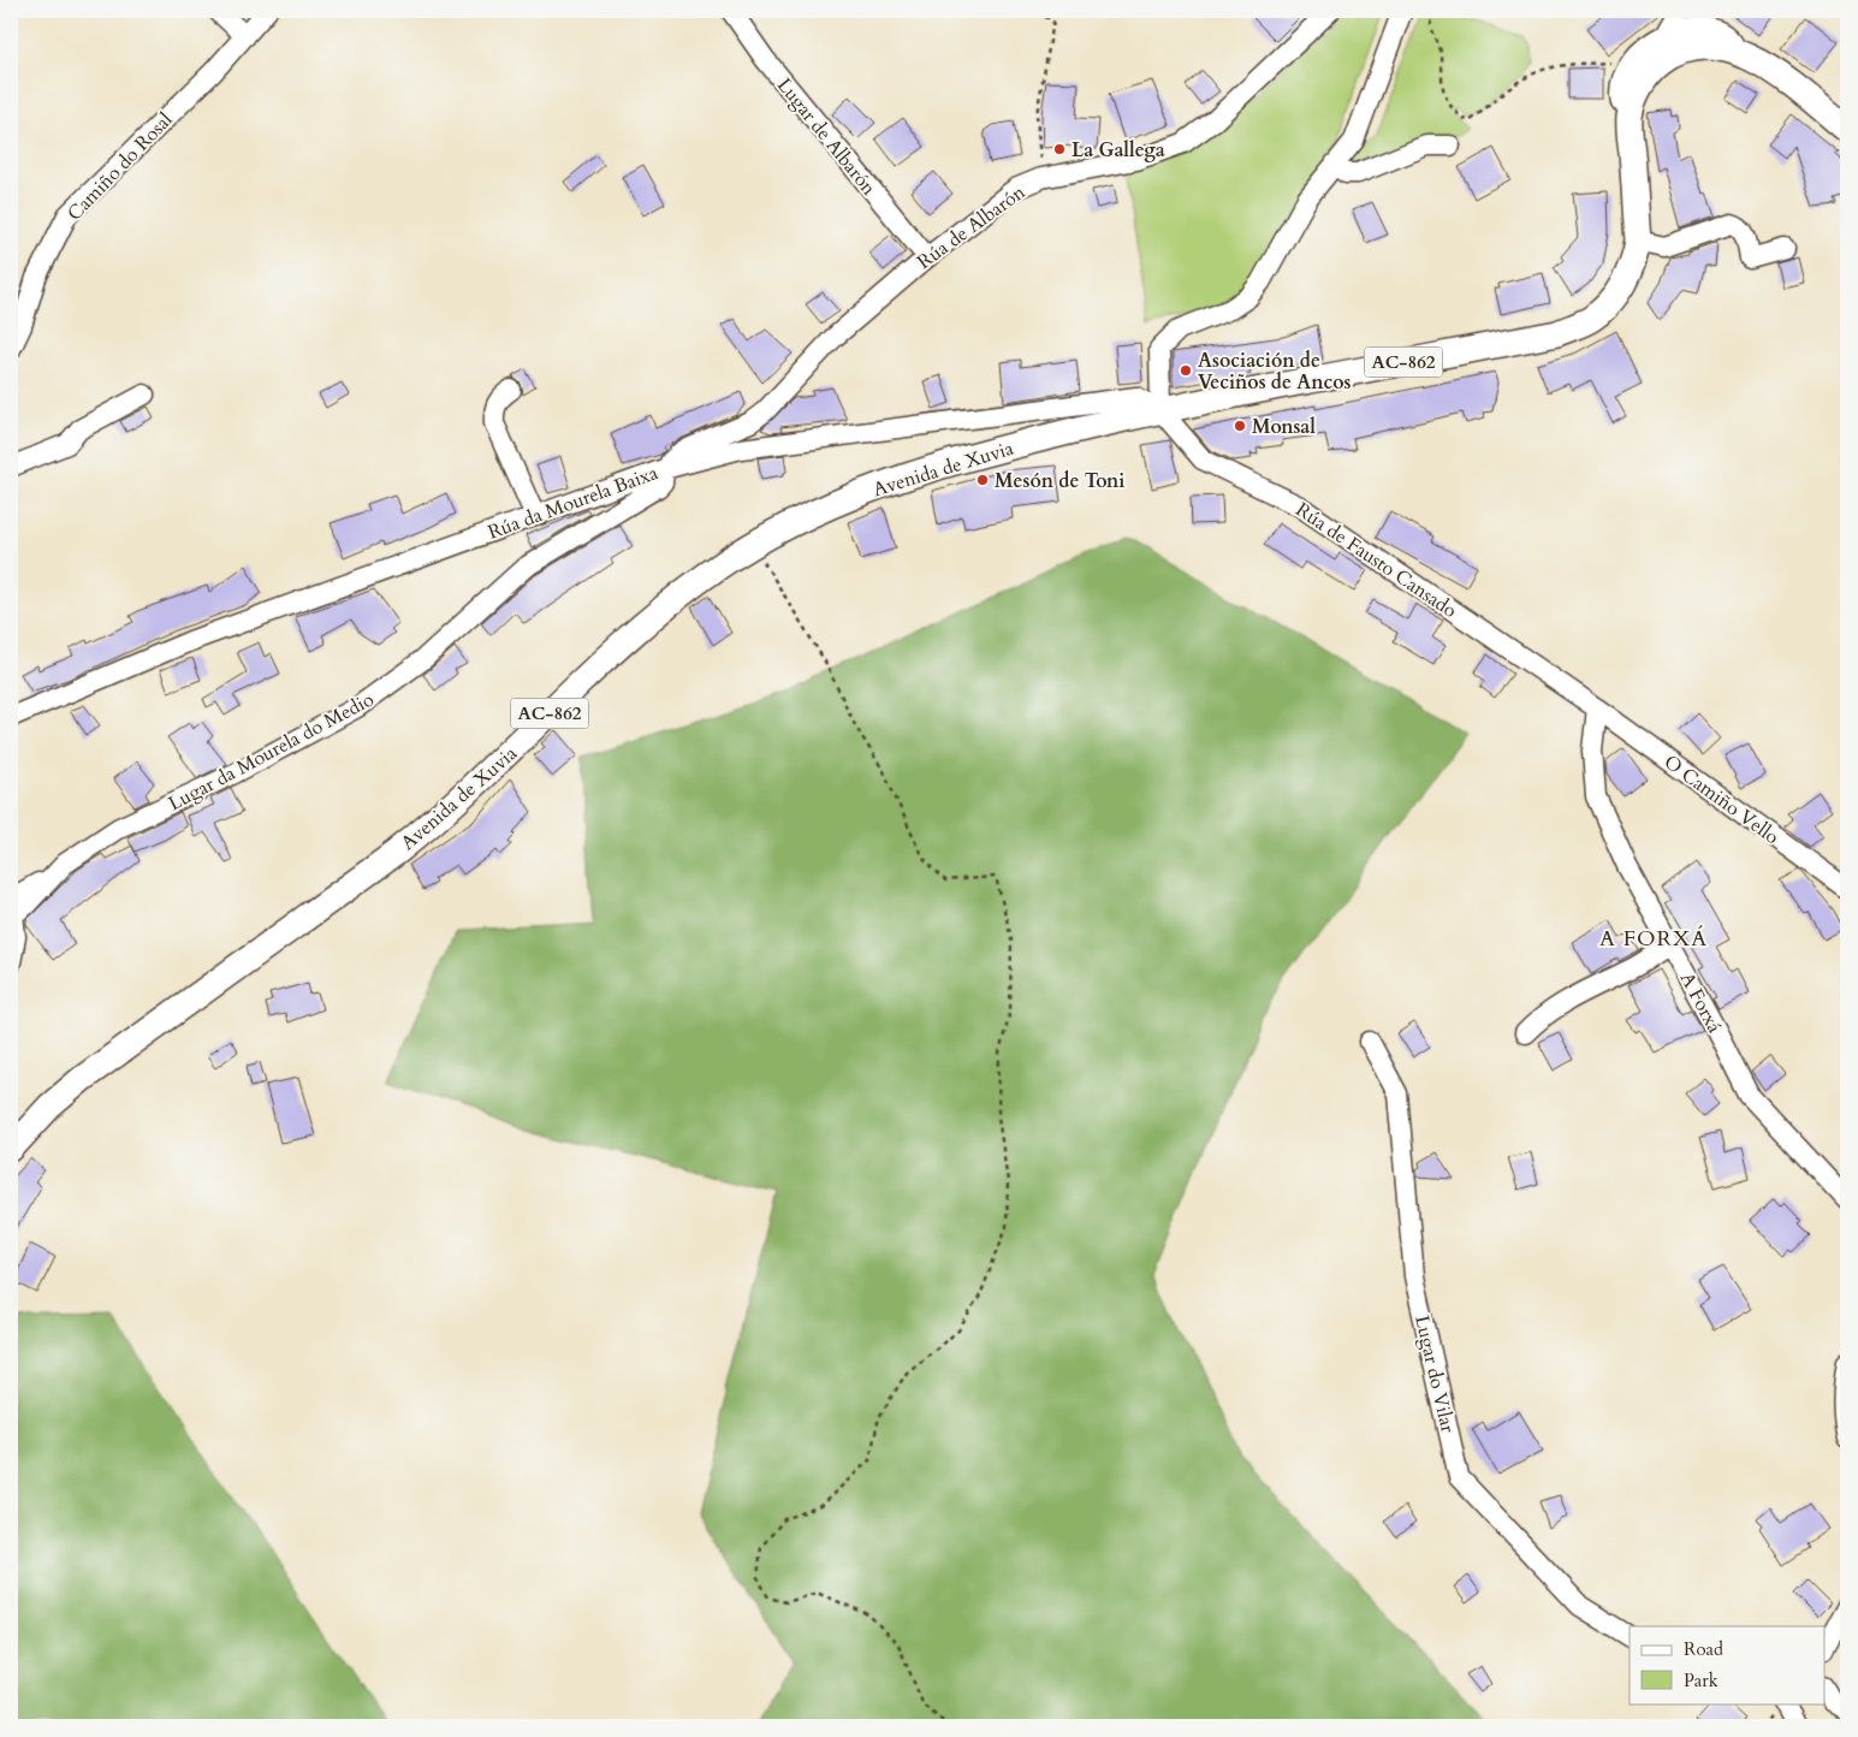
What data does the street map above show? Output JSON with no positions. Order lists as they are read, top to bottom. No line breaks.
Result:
{"streets":{"main road":["AC-862","Avenida de Xuvia"],"street":["Lugar de Albarón","Camiño do Rosal","Rúa de Albarón","Rúa da Mourela Baixa","Rúa de Fausto Cansado","Lugar da Mourela do Medio","O Camiño Vello","A Forxá","Lugar do Vilar"]},"crossings":[["Lugar de Albarón","Rúa de Albarón"],["Rúa de Albarón","Rúa da Mourela Baixa"],["Rúa de Albarón","Lugar da Mourela do Medio"],["Avenida de Xuvia","Rúa da Mourela Baixa"],["Avenida de Xuvia","Rúa de Fausto Cansado"],["Rúa da Mourela Baixa","Rúa de Fausto Cansado"],["Rúa da Mourela Baixa","Lugar da Mourela do Medio"],["Rúa de Fausto Cansado","O Camiño Vello"],["Rúa de Fausto Cansado","A Forxá"],["O Camiño Vello","A Forxá"]],"districts":["A FORXÁ"],"places":["La Gallega","Asociación de Veciños de Ancos","Monsal","Mesón de Toni"],"legend":["Road","Park"]}
